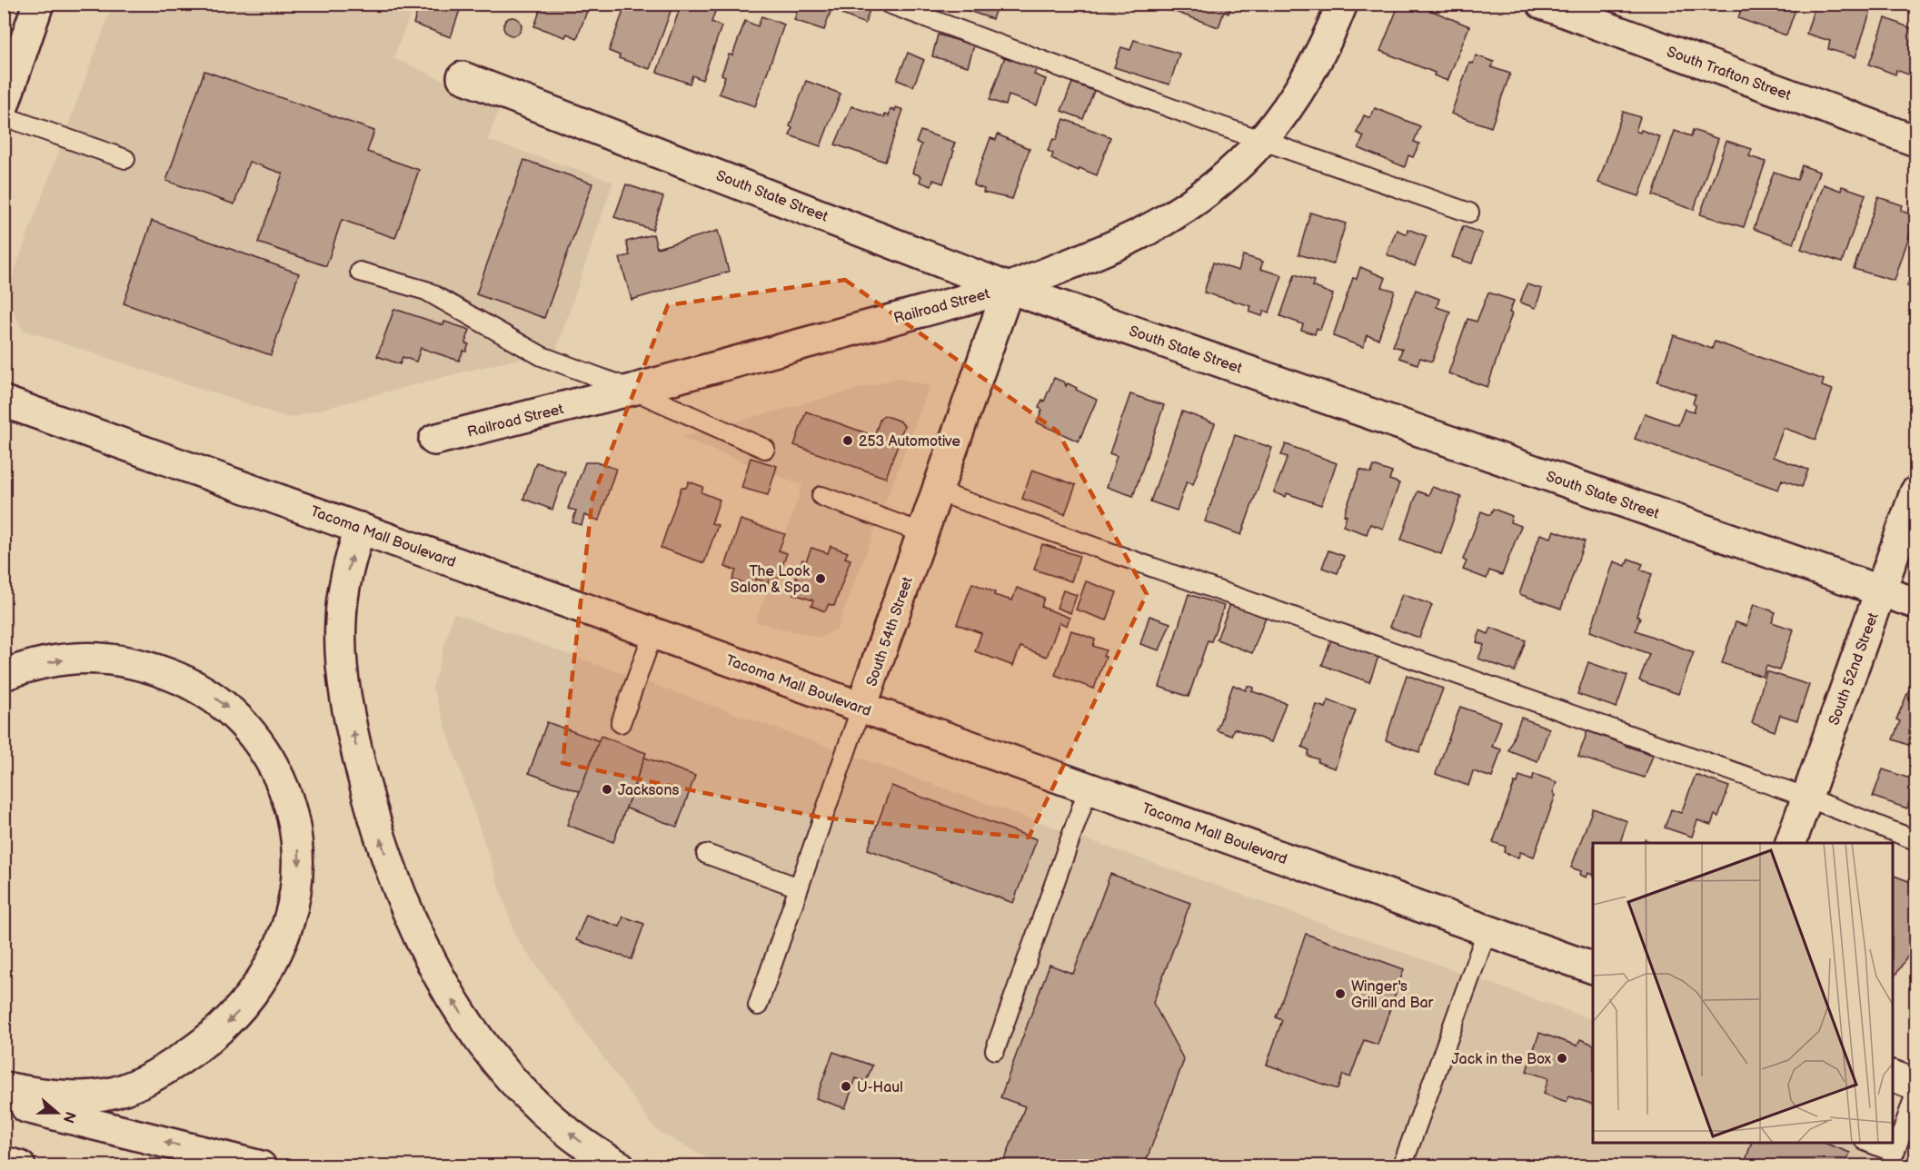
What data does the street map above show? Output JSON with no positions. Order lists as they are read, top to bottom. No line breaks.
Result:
{"streets":{"main road":["South Trafton Street","South State Street","Railroad Street","Tacoma Mall Boulevard","South 54th Street","South 52nd Street"]},"crossings":[["South State Street","Railroad Street"],["South State Street","South 54th Street"],["South State Street","South 52nd Street"],["Railroad Street","South 54th Street"],["Tacoma Mall Boulevard","South 54th Street"]],"places":["253 Automotive","The Look Salon & Spa","Jacksons","Winger's Grill and Bar","Jack in the Box","U-Haul"],"north":"right"}
